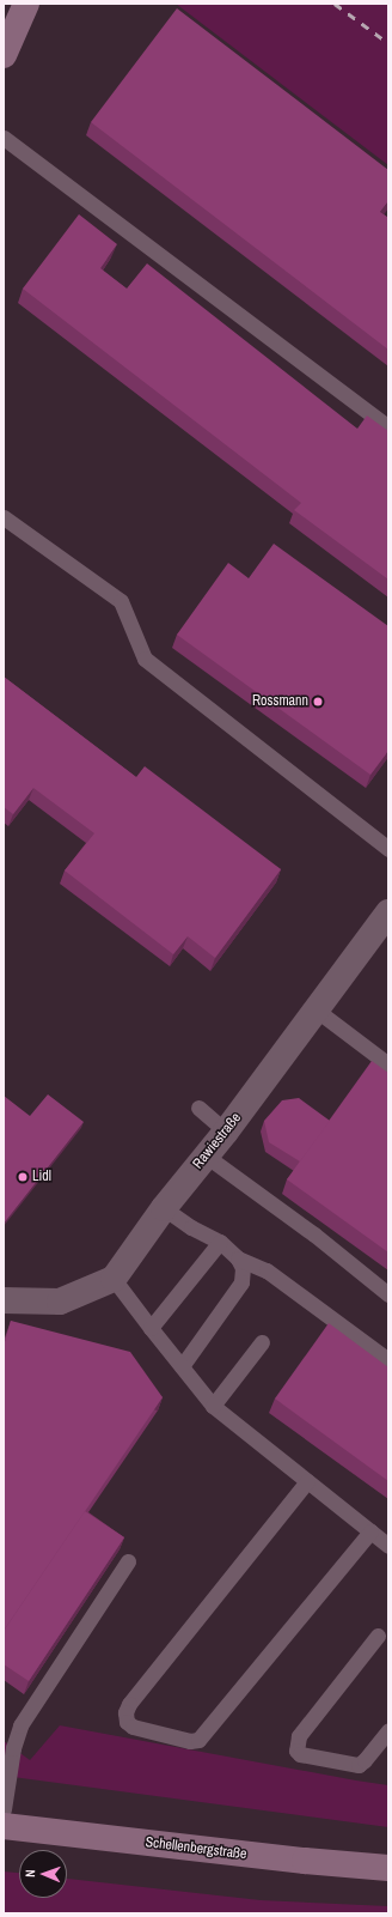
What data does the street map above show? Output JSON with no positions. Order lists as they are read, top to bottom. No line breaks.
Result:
{"streets":{"street":["Rawiestraße","Schellenbergstraße"]},"places":["Rossmann","Lidl"],"north":"left"}
